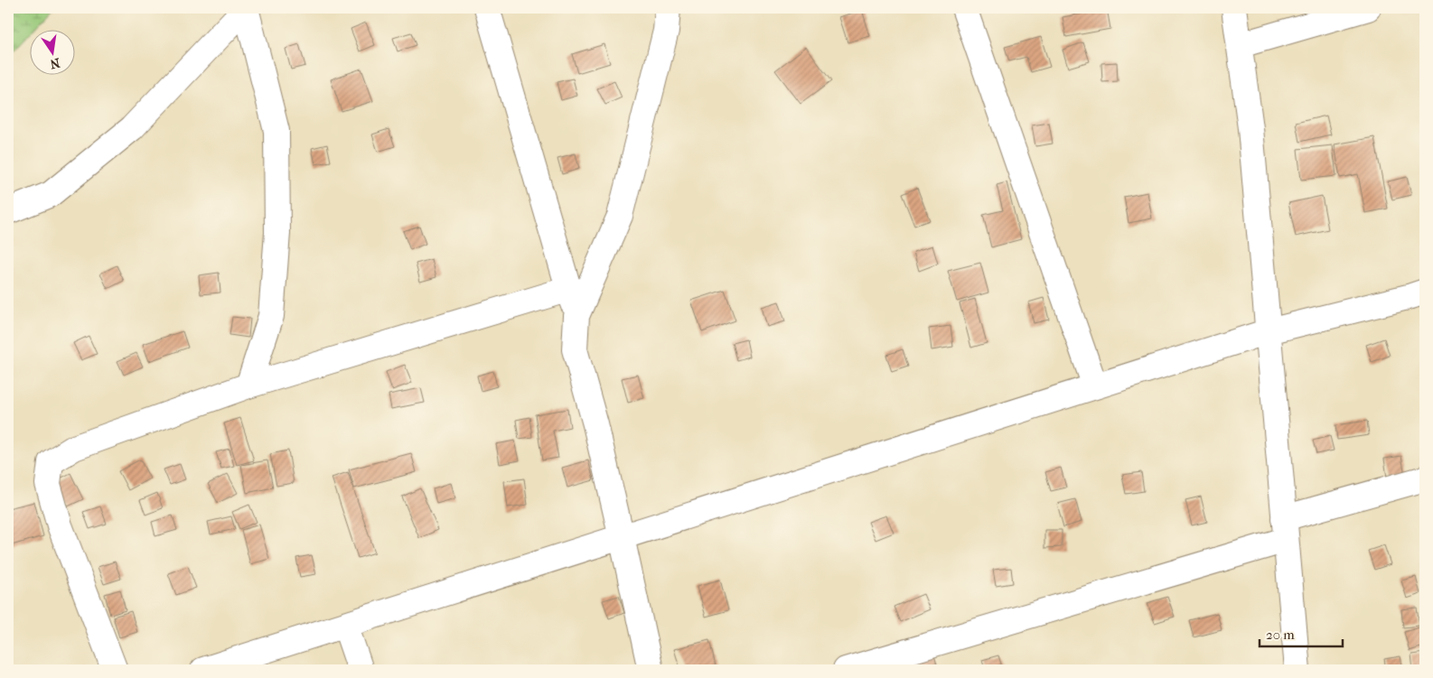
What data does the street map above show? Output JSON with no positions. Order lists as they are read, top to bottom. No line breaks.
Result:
{"scale_bar":"20 m","north":"bottom"}
